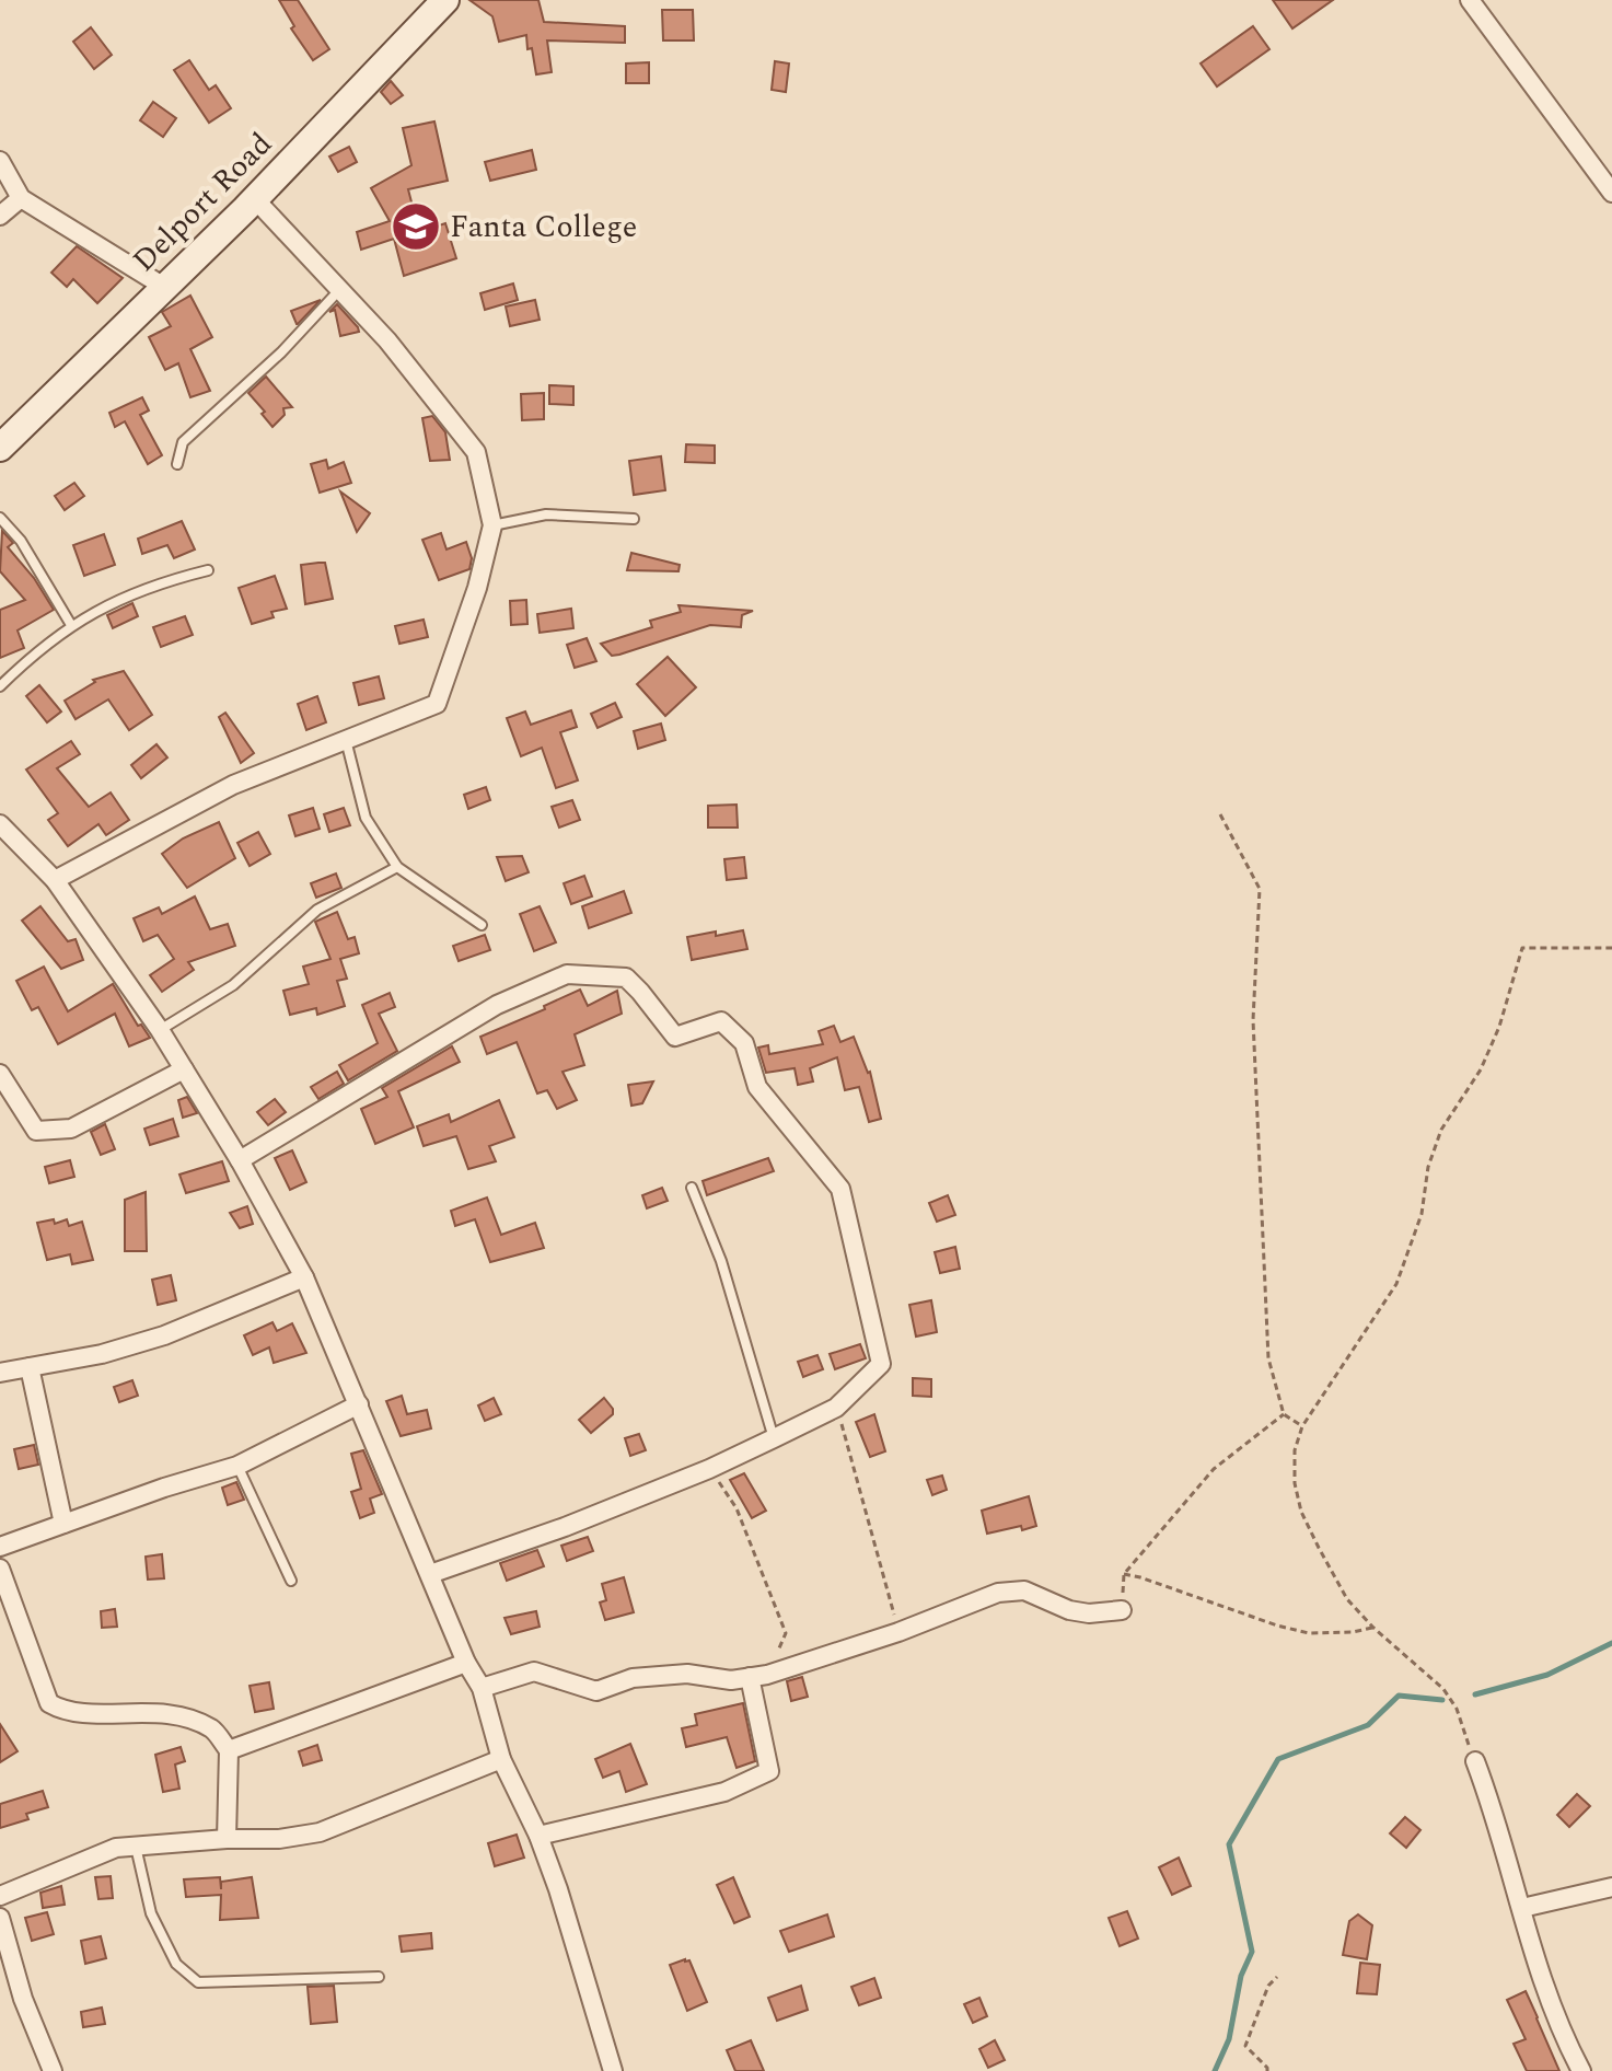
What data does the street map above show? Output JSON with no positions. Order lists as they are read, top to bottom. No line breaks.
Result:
{"streets":{"street":["Delport Road"]},"places":{"school or university":["Fanta College"]}}
